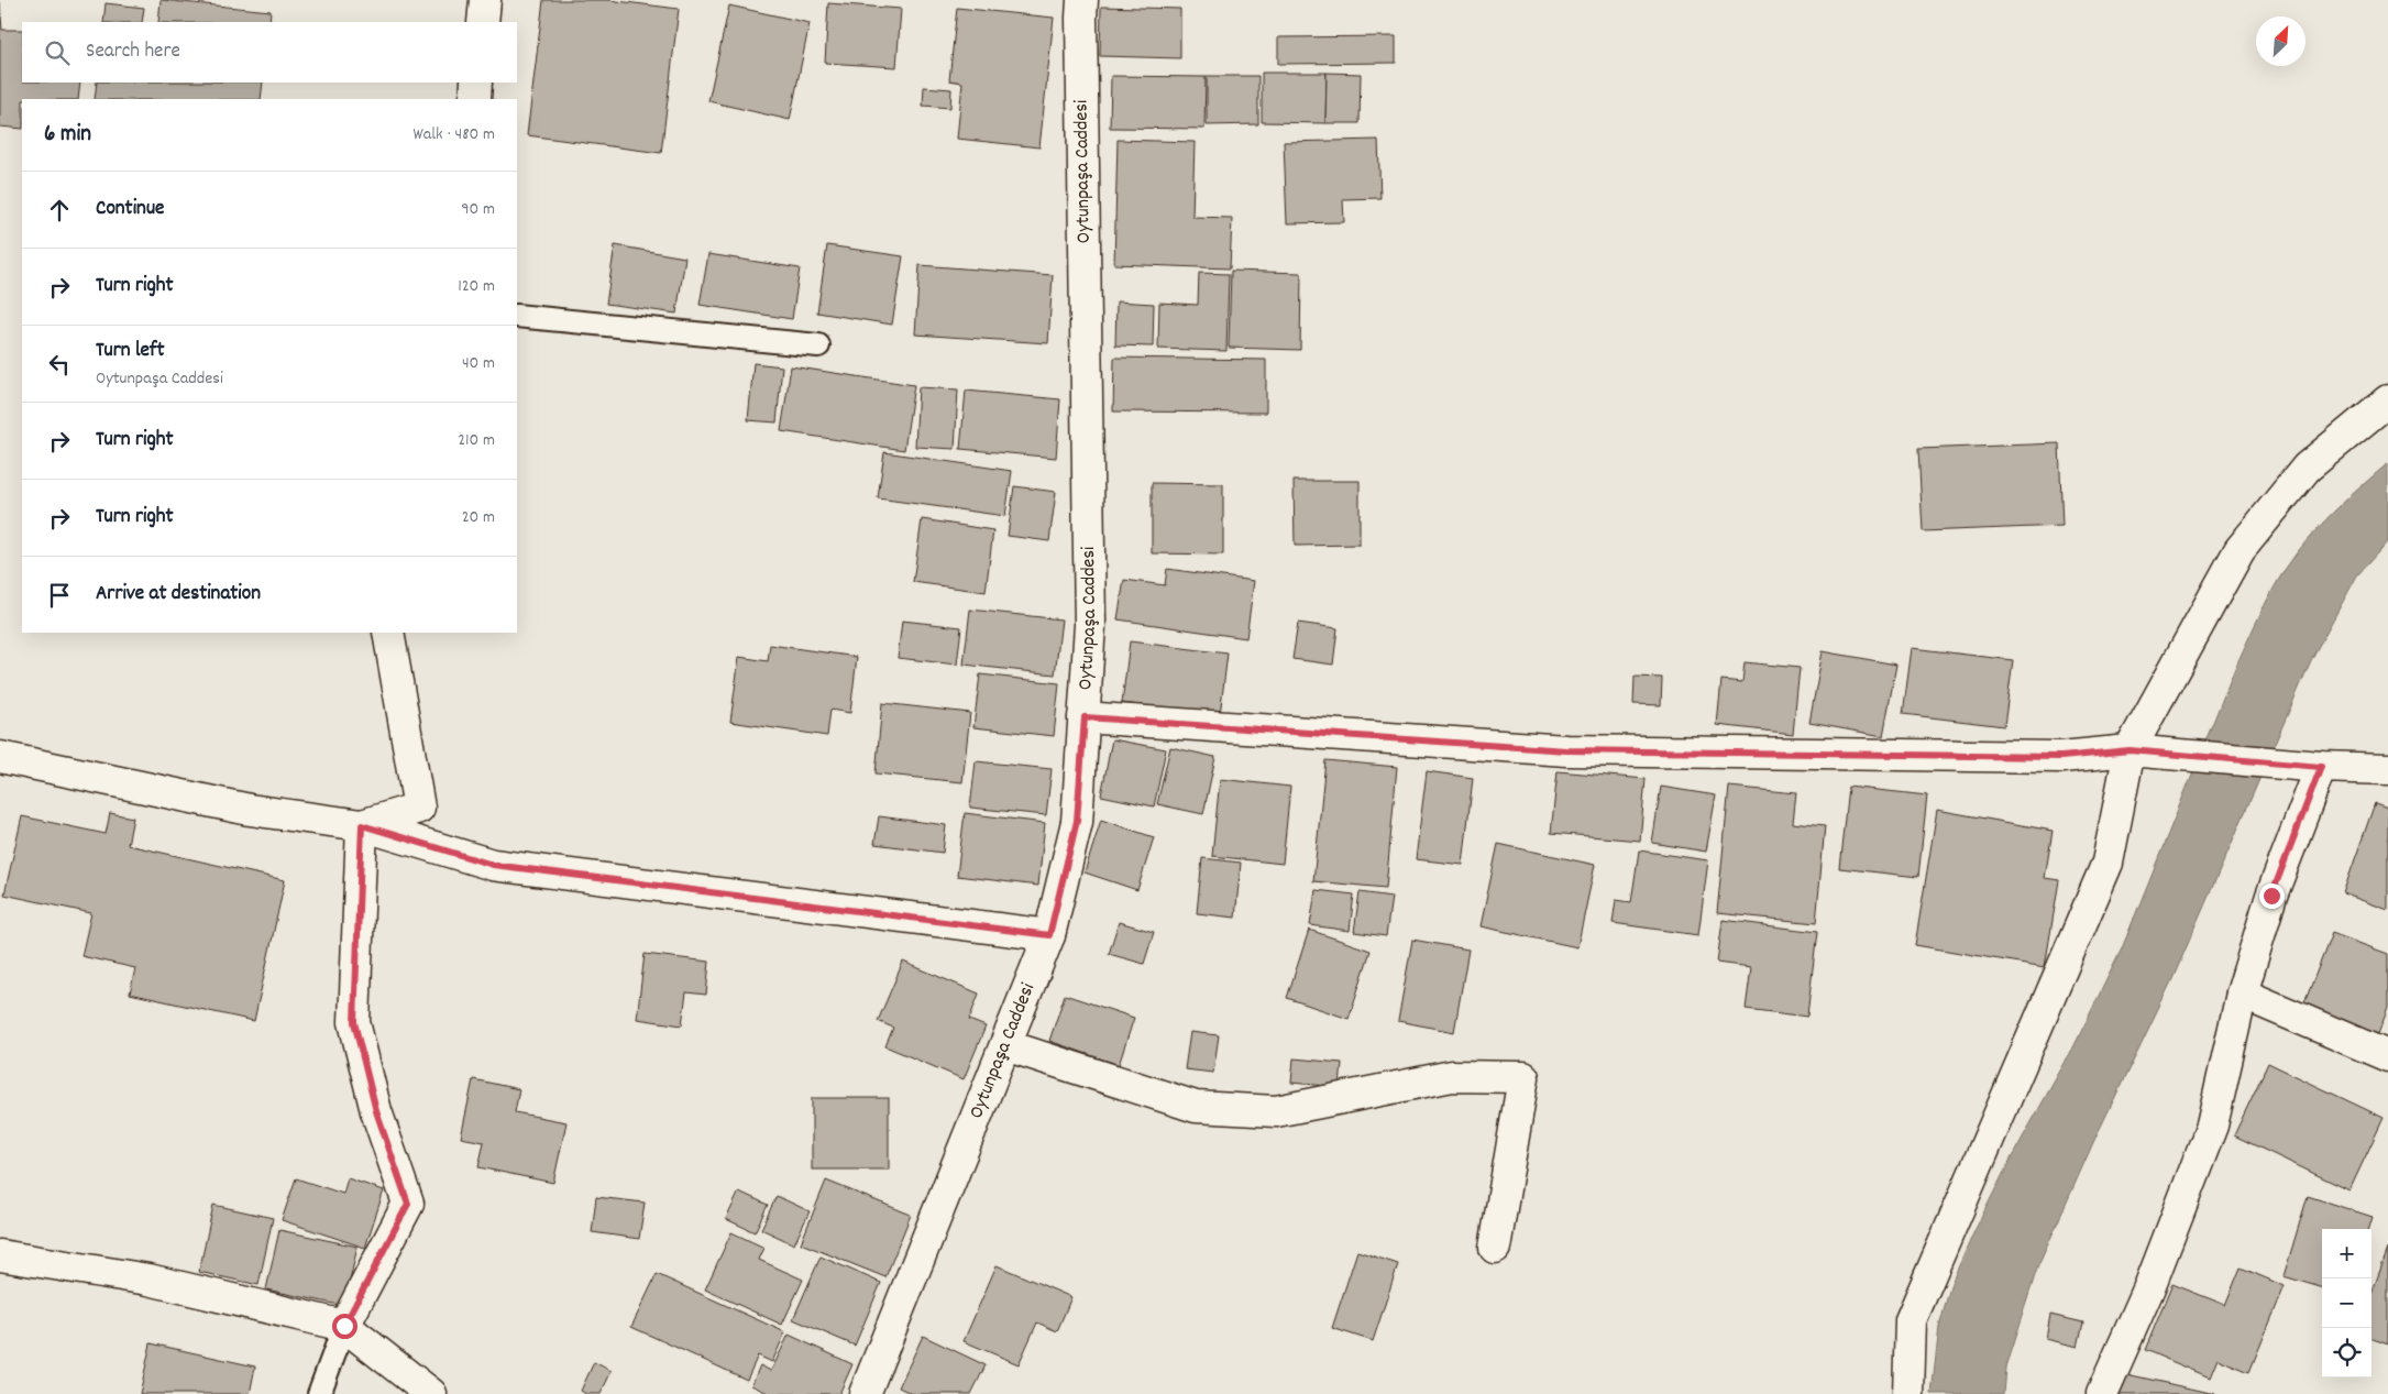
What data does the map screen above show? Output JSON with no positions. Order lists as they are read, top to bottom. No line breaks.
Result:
{"streets":{"street":["Oytunpaşa Caddesi"]},"north":"top right","page":{"search":"Search here","heading":["6 min","Walk · 480 m"],"list":[["Continue","90 m"],["Turn right","120 m"],["Turn left","Oytunpaşa Caddesi","40 m"],["Turn right","210 m"],["Turn right","20 m"],"Arrive at destination"],"map_buttons":["+","−"]}}
